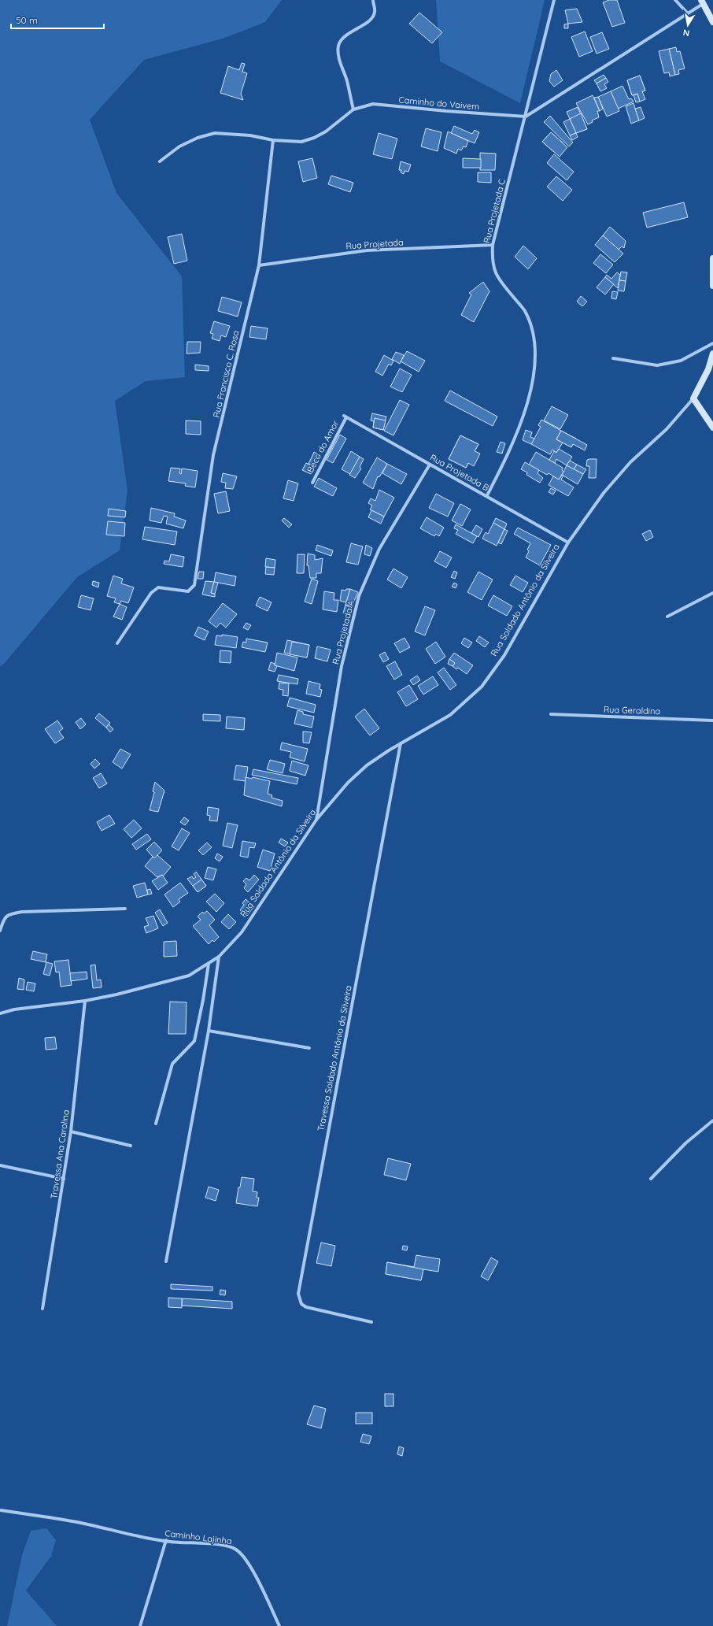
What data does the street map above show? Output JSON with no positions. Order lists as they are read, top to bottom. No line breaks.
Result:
{"streets":{"street":["Caminho do Vaivem","Rua Projetada C","Rua Projetada","Rua Francisco C. Rosa","Beco do Amor","Rua Projetada B","Rua Soldado Antônio da Silveira","Rua Projetada A","Rua Geraldina","Travessa Soldado Antônio da Silveira","Travessa Ana Carolina","Caminho Lajinha"]},"crossings":[["Caminho do Vaivem","Rua Projetada C"],["Caminho do Vaivem","Rua Francisco C. Rosa"],["Rua Projetada C","Rua Projetada"],["Rua Projetada C","Rua Projetada B"],["Rua Projetada","Rua Francisco C. Rosa"],["Beco do Amor","Rua Projetada B"],["Rua Projetada B","Rua Soldado Antônio da Silveira"],["Rua Projetada B","Rua Projetada A"],["Rua Soldado Antônio da Silveira","Rua Projetada A"],["Rua Soldado Antônio da Silveira","Travessa Soldado Antônio da Silveira"],["Rua Soldado Antônio da Silveira","Travessa Ana Carolina"]],"scale_bar":"50 m","north":"bottom"}
